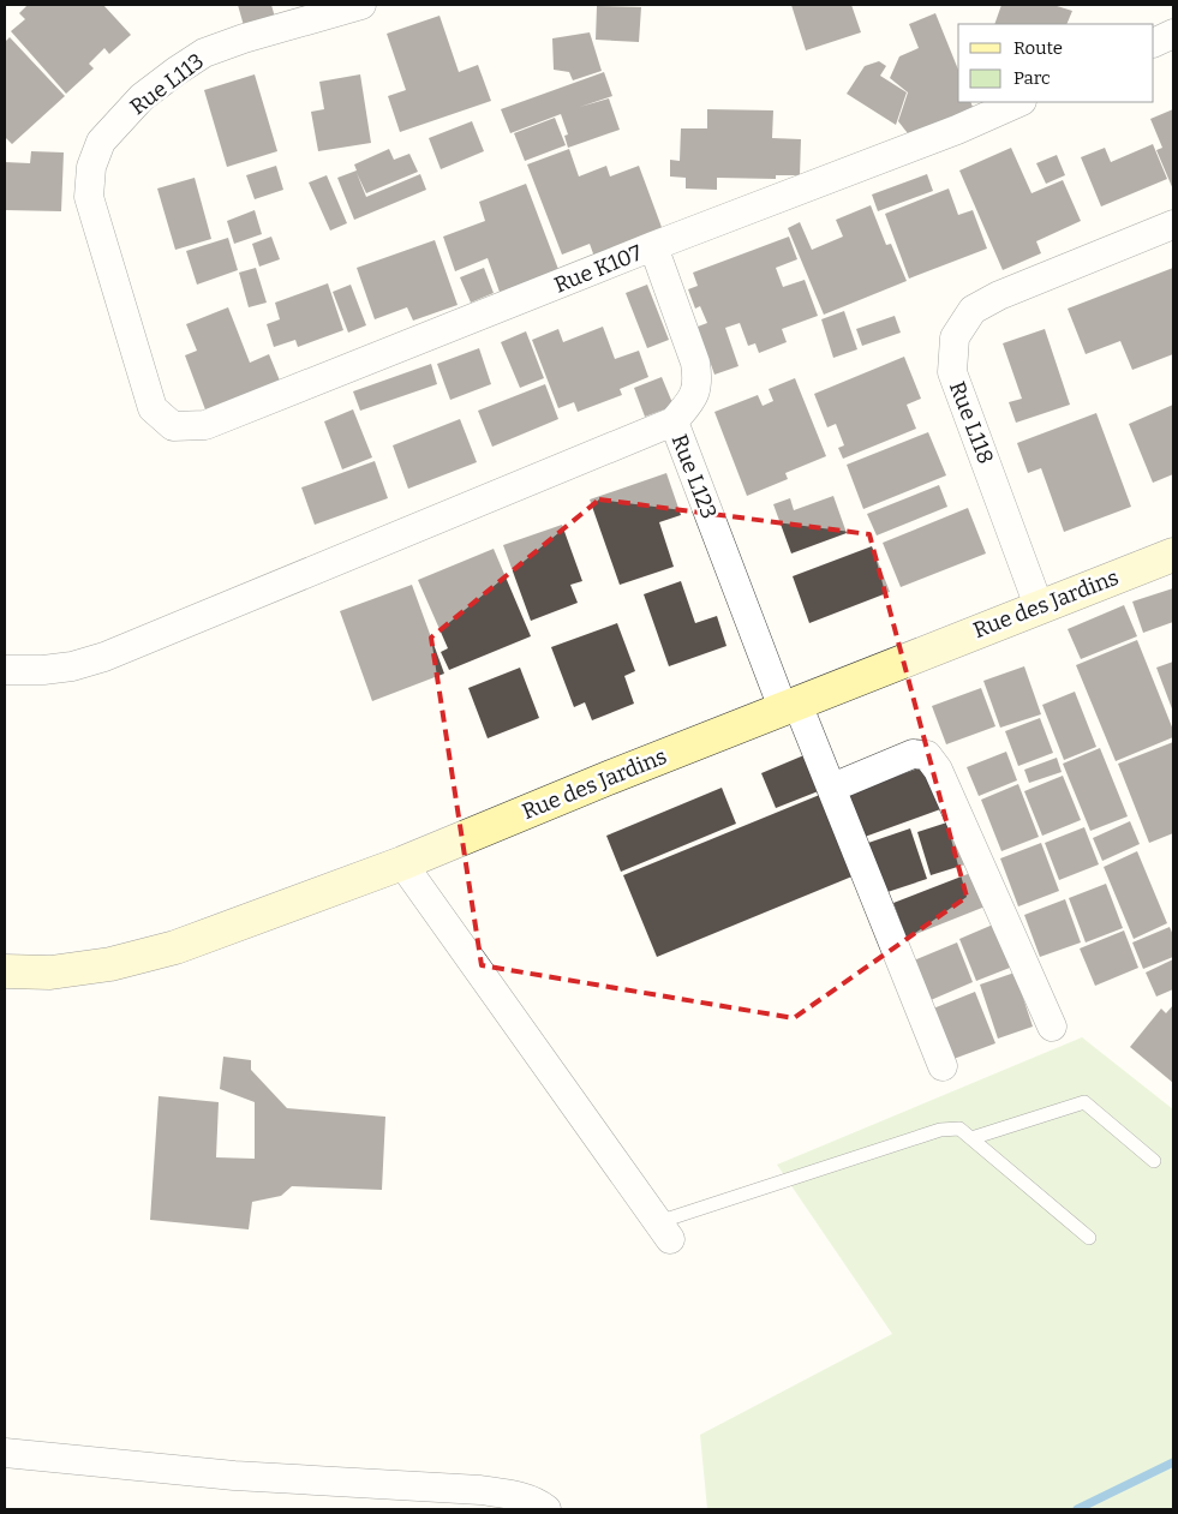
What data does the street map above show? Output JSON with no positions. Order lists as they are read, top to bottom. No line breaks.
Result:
{"streets":{"main road":["Rue des Jardins"],"street":["Rue L113","Rue K107","Rue L118","Rue L123"]},"crossings":[["Rue L113","Rue K107"],["Rue K107","Rue L123"],["Rue L118","Rue des Jardins"],["Rue L123","Rue des Jardins"]],"legend":["Route","Parc"]}
